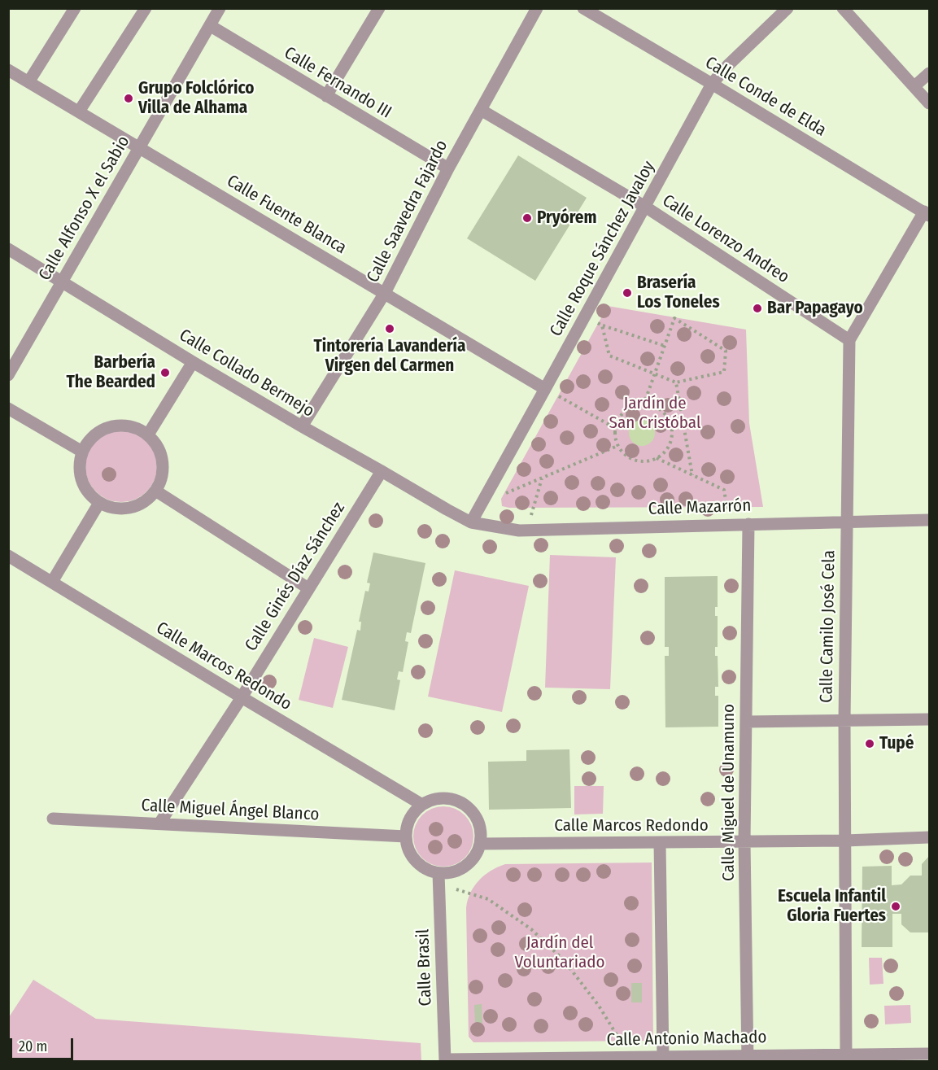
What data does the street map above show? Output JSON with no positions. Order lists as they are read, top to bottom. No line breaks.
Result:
{"streets":{"street":["Calle Fernando III","Calle Conde de Elda","Calle Alfonso X el Sabio","Calle Saavedra Fajardo","Calle Fuente Blanca","Calle Lorenzo Andreo","Calle Roque Sánchez Javaloy","Calle Collado Bermejo","Calle Mazarrón","Calle Ginés Díaz Sánchez","Calle Camilo José Cela","Calle Marcos Redondo","Calle Miguel de Unamuno","Calle Miguel Ángel Blanco","Calle Brasil","Calle Antonio Machado"]},"crossings":[["Calle Fernando III","Calle Alfonso X el Sabio"],["Calle Fernando III","Calle Saavedra Fajardo"],["Calle Conde de Elda","Calle Roque Sánchez Javaloy"],["Calle Conde de Elda","Calle Camilo José Cela"],["Calle Alfonso X el Sabio","Calle Fuente Blanca"],["Calle Alfonso X el Sabio","Calle Collado Bermejo"],["Calle Saavedra Fajardo","Calle Fuente Blanca"],["Calle Saavedra Fajardo","Calle Lorenzo Andreo"],["Calle Saavedra Fajardo","Calle Collado Bermejo"],["Calle Fuente Blanca","Calle Roque Sánchez Javaloy"],["Calle Lorenzo Andreo","Calle Roque Sánchez Javaloy"],["Calle Lorenzo Andreo","Calle Camilo José Cela"],["Calle Roque Sánchez Javaloy","Calle Collado Bermejo"],["Calle Roque Sánchez Javaloy","Calle Mazarrón"],["Calle Collado Bermejo","Calle Mazarrón"],["Calle Collado Bermejo","Calle Ginés Díaz Sánchez"],["Calle Mazarrón","Calle Camilo José Cela"],["Calle Mazarrón","Calle Miguel de Unamuno"],["Calle Ginés Díaz Sánchez","Calle Marcos Redondo"],["Calle Ginés Díaz Sánchez","Calle Miguel Ángel Blanco"],["Calle Camilo José Cela","Calle Marcos Redondo"],["Calle Camilo José Cela","Calle Antonio Machado"],["Calle Marcos Redondo","Calle Miguel de Unamuno"],["Calle Marcos Redondo","Calle Miguel Ángel Blanco"],["Calle Marcos Redondo","Calle Brasil"],["Calle Miguel de Unamuno","Calle Antonio Machado"],["Calle Miguel Ángel Blanco","Calle Brasil"],["Calle Brasil","Calle Antonio Machado"]],"parks":["Jardín de San Cristóbal","Jardín del Voluntariado"],"places":["Grupo Folclórico Villa de Alhama","Pryórem","Brasería Los Toneles","Bar Papagayo","Tintorería Lavandería Virgen del Carmen","Barbería The Bearded","Tupé","Escuela Infantil Gloria Fuertes"],"scale_bar":"20 m"}
